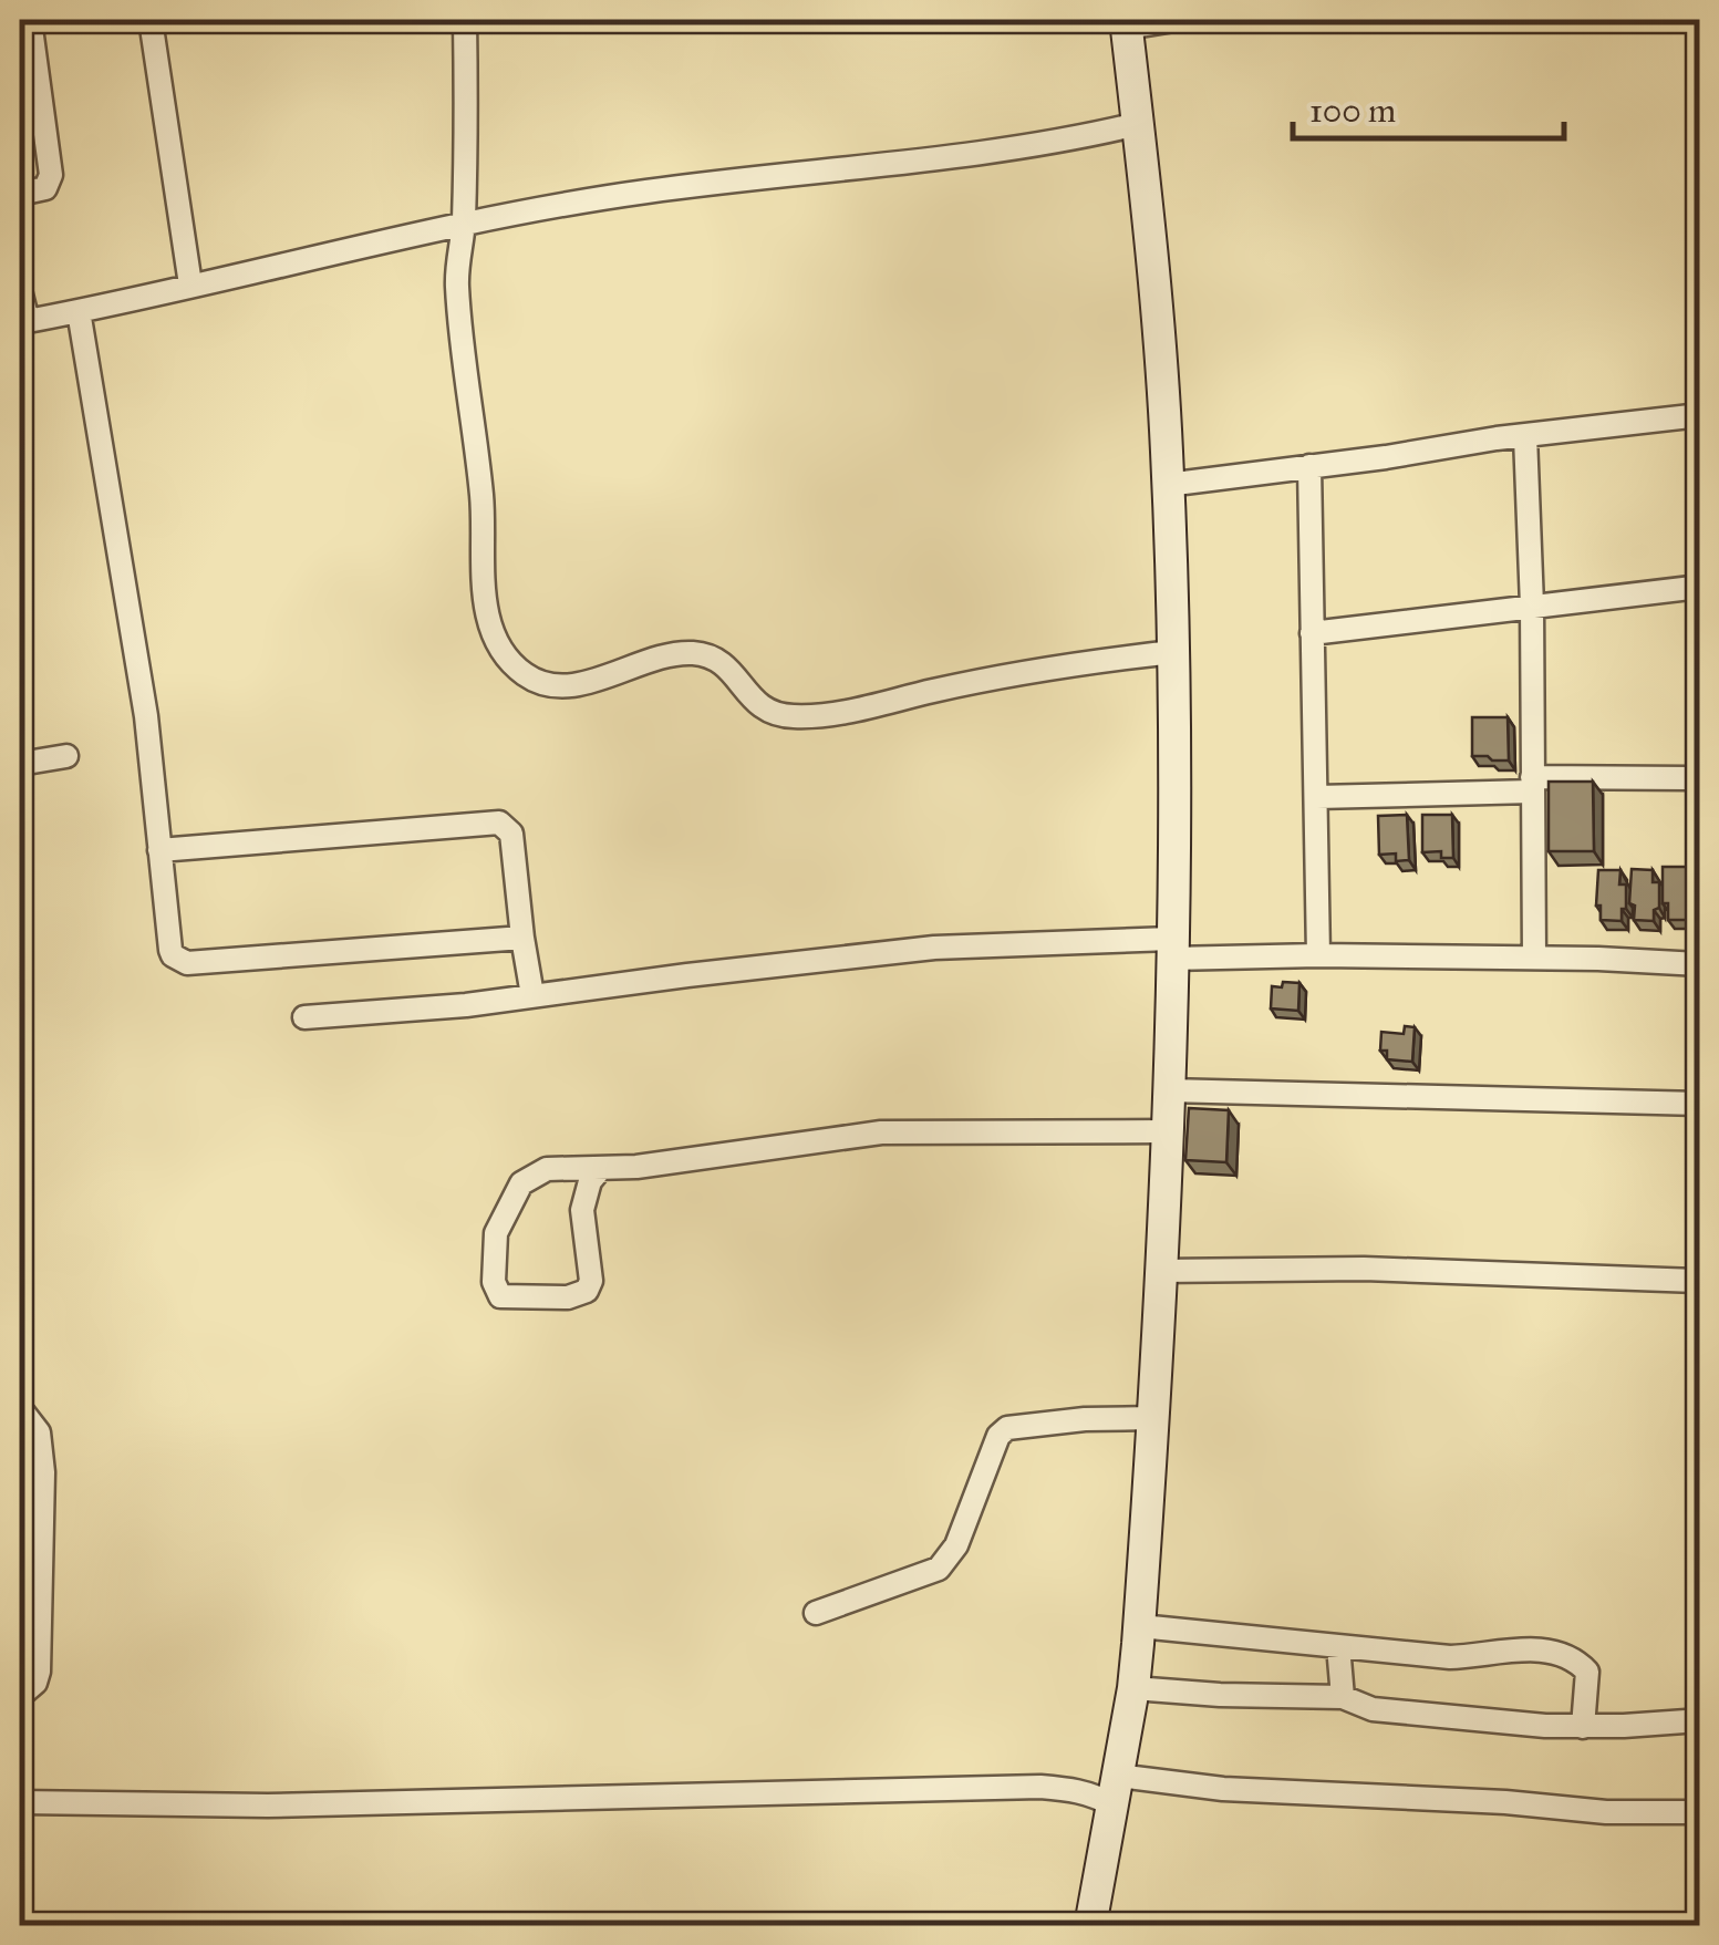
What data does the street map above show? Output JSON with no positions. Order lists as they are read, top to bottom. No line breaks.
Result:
{"scale_bar":"100 m"}
